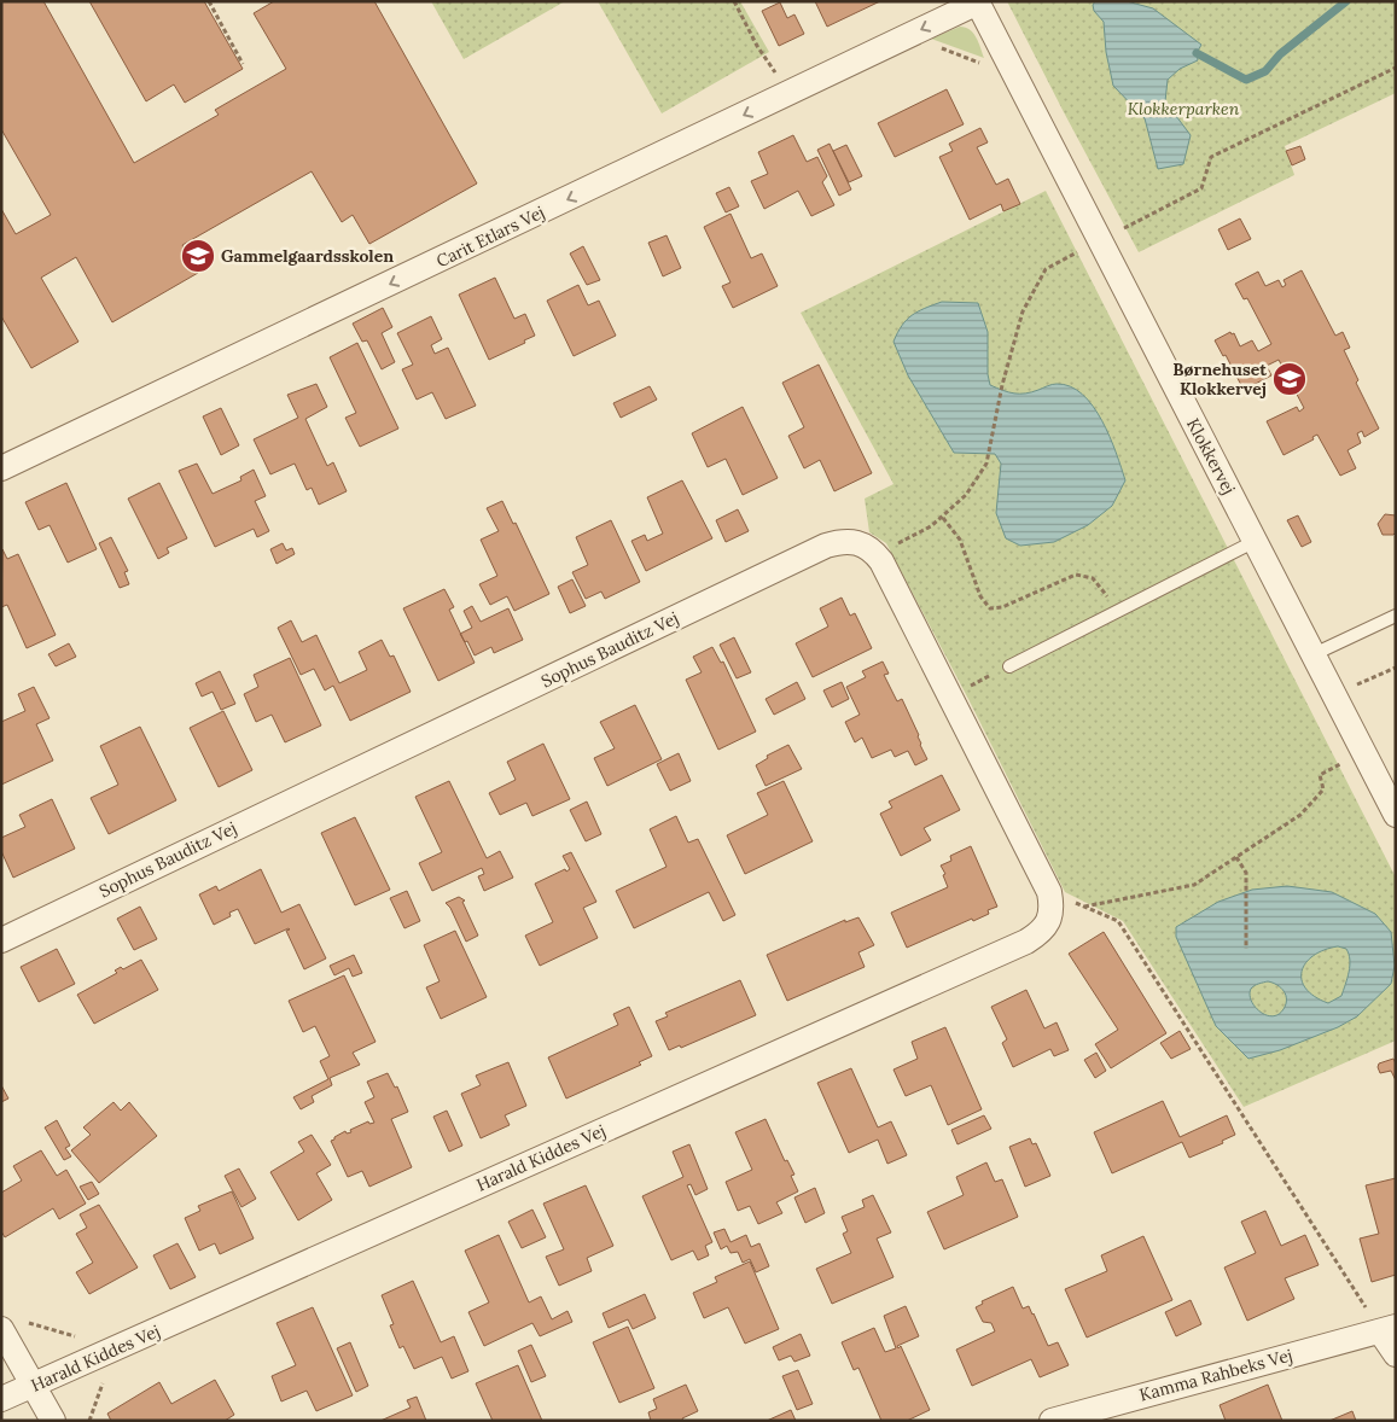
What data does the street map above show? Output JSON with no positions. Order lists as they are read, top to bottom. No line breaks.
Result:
{"streets":{"street":["Carit Etlars Vej","Klokkervej","Sophus Bauditz Vej","Harald Kiddes Vej","Kamma Rahbeks Vej"]},"crossings":[["Carit Etlars Vej","Klokkervej"]],"one_way":["Carit Etlars Vej"],"parks":["Klokkerparken"],"places":{"school or university":["Gammelgaardsskolen","Børnehuset Klokkervej"]}}
